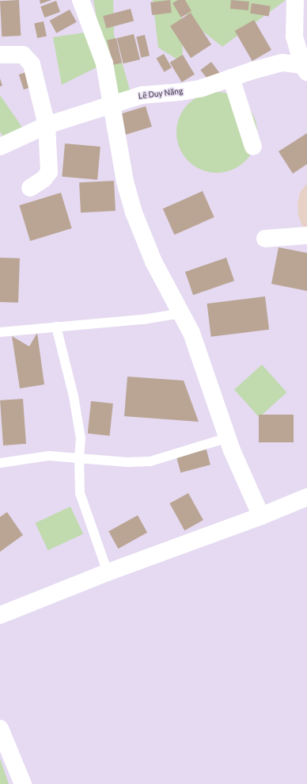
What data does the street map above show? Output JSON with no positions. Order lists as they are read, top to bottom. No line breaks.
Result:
{"streets":{"street":["Lê Duy Năng"]}}
